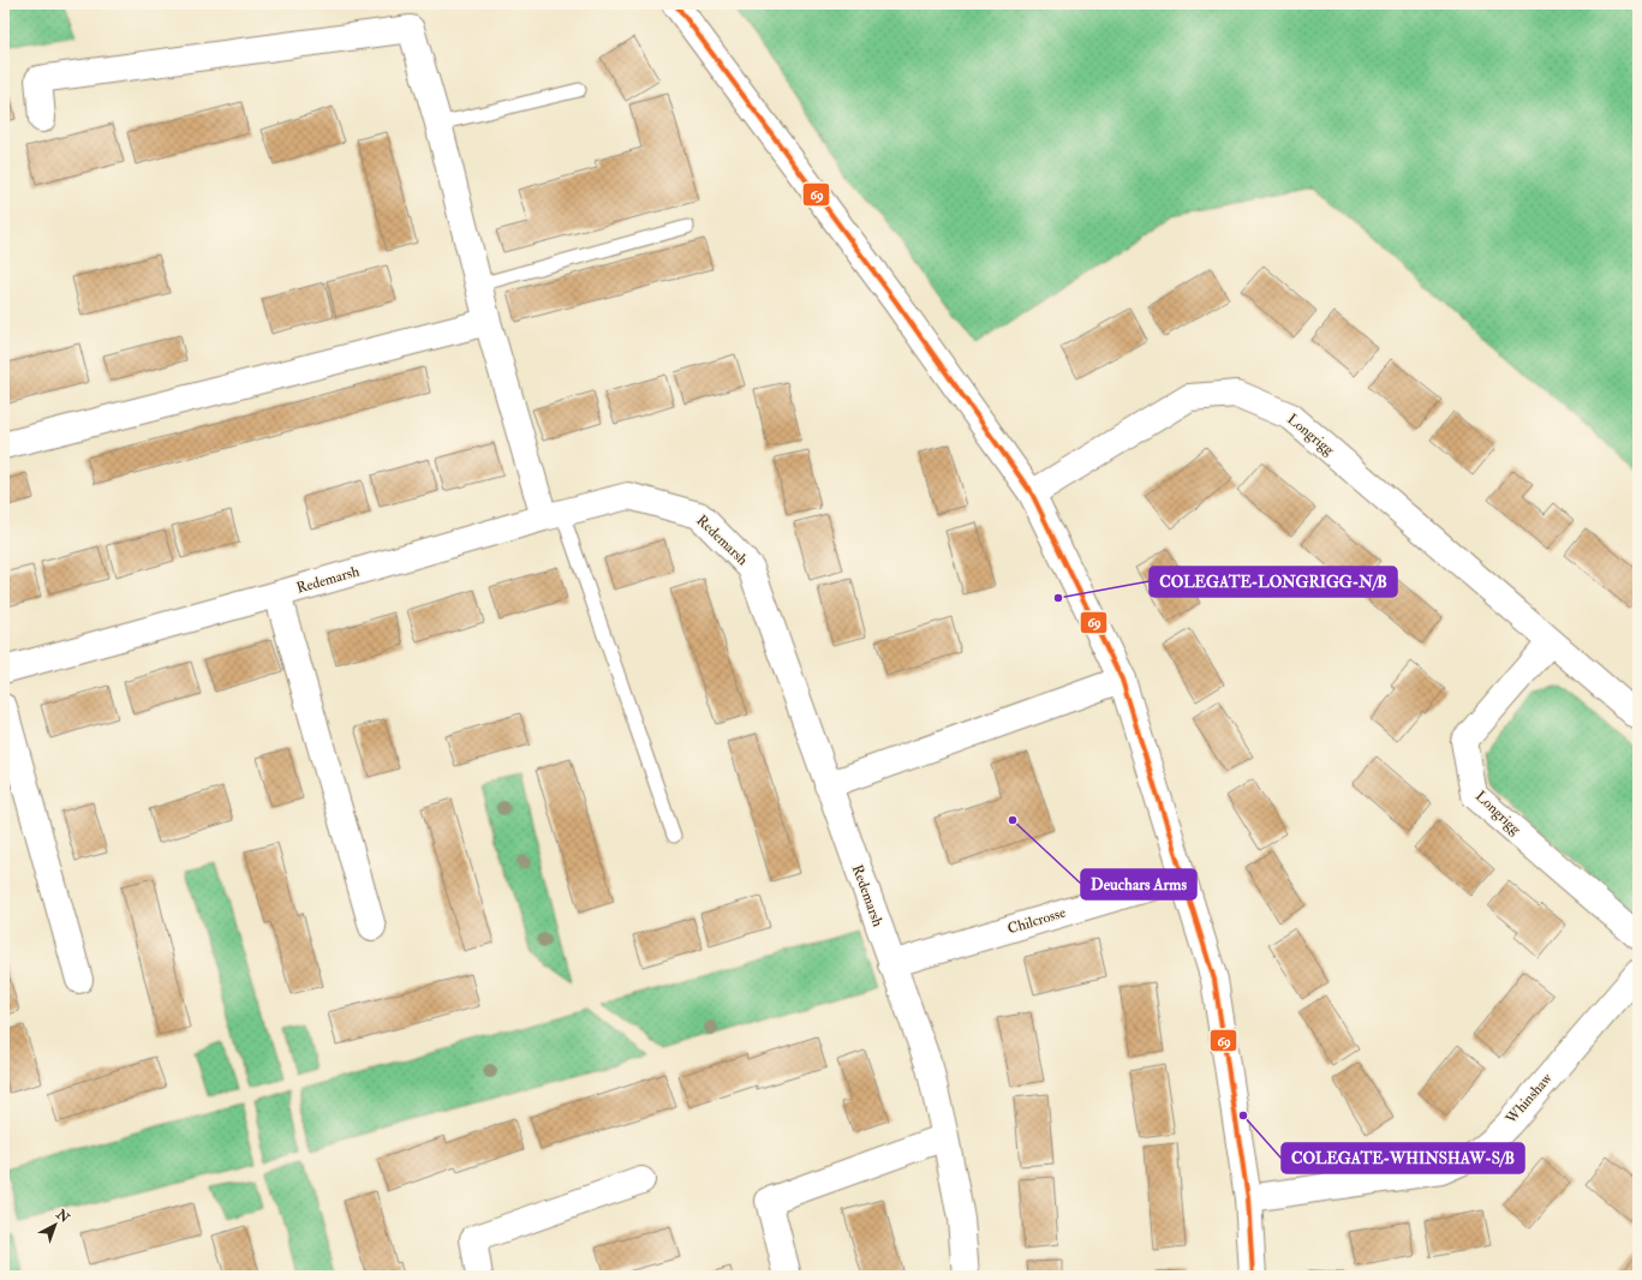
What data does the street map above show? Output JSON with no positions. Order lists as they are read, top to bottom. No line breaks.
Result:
{"streets":{"street":["Longrigg","Redemarsh","Chilcrosse","Whinshaw"]},"crossings":[["Redemarsh","Chilcrosse"]],"places":["COLEGATE-LONGRIGG-N/B","Deuchars Arms","COLEGATE-WHINSHAW-S/B"],"lines":["transit line 69"],"north":"top right"}
